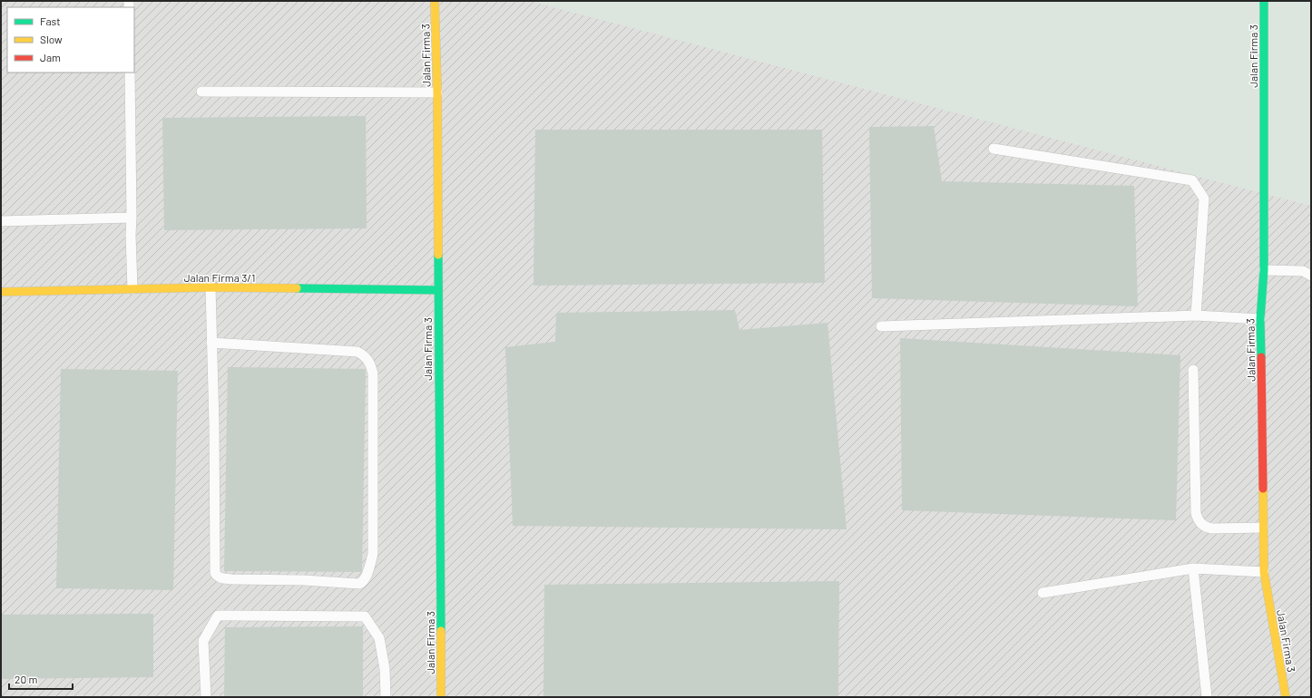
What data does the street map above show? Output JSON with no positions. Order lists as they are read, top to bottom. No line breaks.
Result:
{"streets":{"street":["Jalan Firma 3","Jalan Firma 3/1"]},"crossings":[["Jalan Firma 3","Jalan Firma 3/1"]],"legend":["Fast","Slow","Jam"],"scale_bar":"20 m"}
